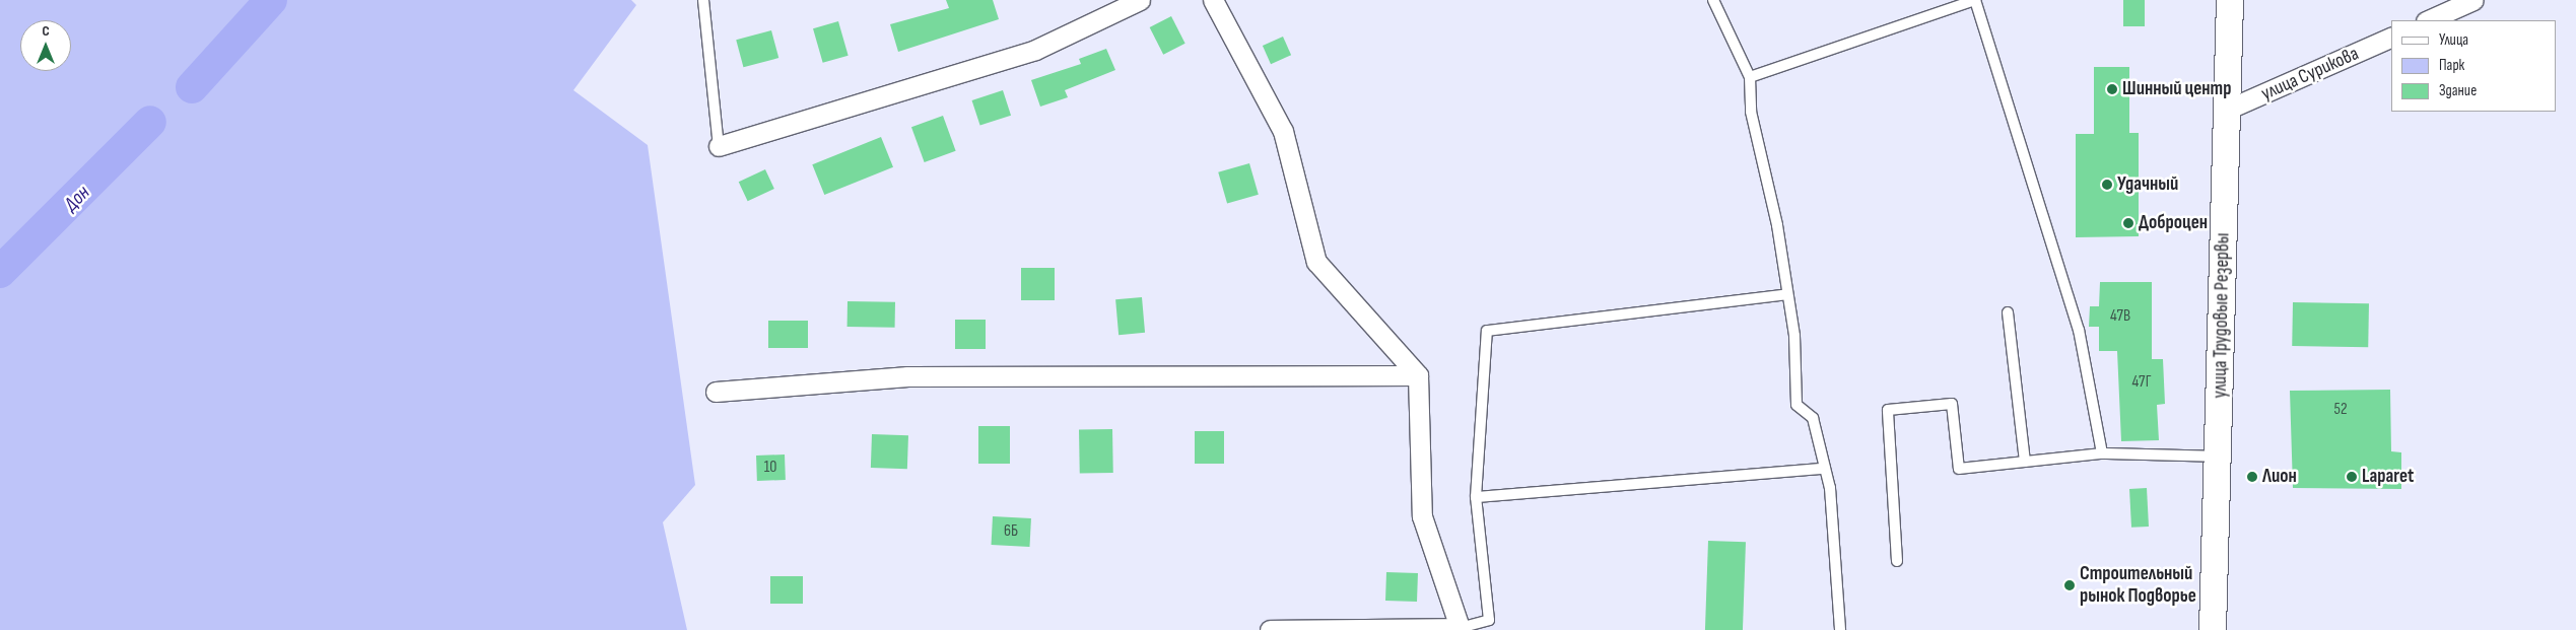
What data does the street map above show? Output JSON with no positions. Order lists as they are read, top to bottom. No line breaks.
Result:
{"streets":{"street":["улица Сурикова","улица Трудовые Резервы"]},"crossings":[["улица Сурикова","улица Трудовые Резервы"]],"water":["Дон"],"places":["Шинный центр","Удачный","Доброцен","Лион","Laparet","Строительный рынок Подворье"],"house_numbers":["47В","47Г","52","10","6Б"],"legend":["Улица","Парк","Здание"],"north":"top"}
